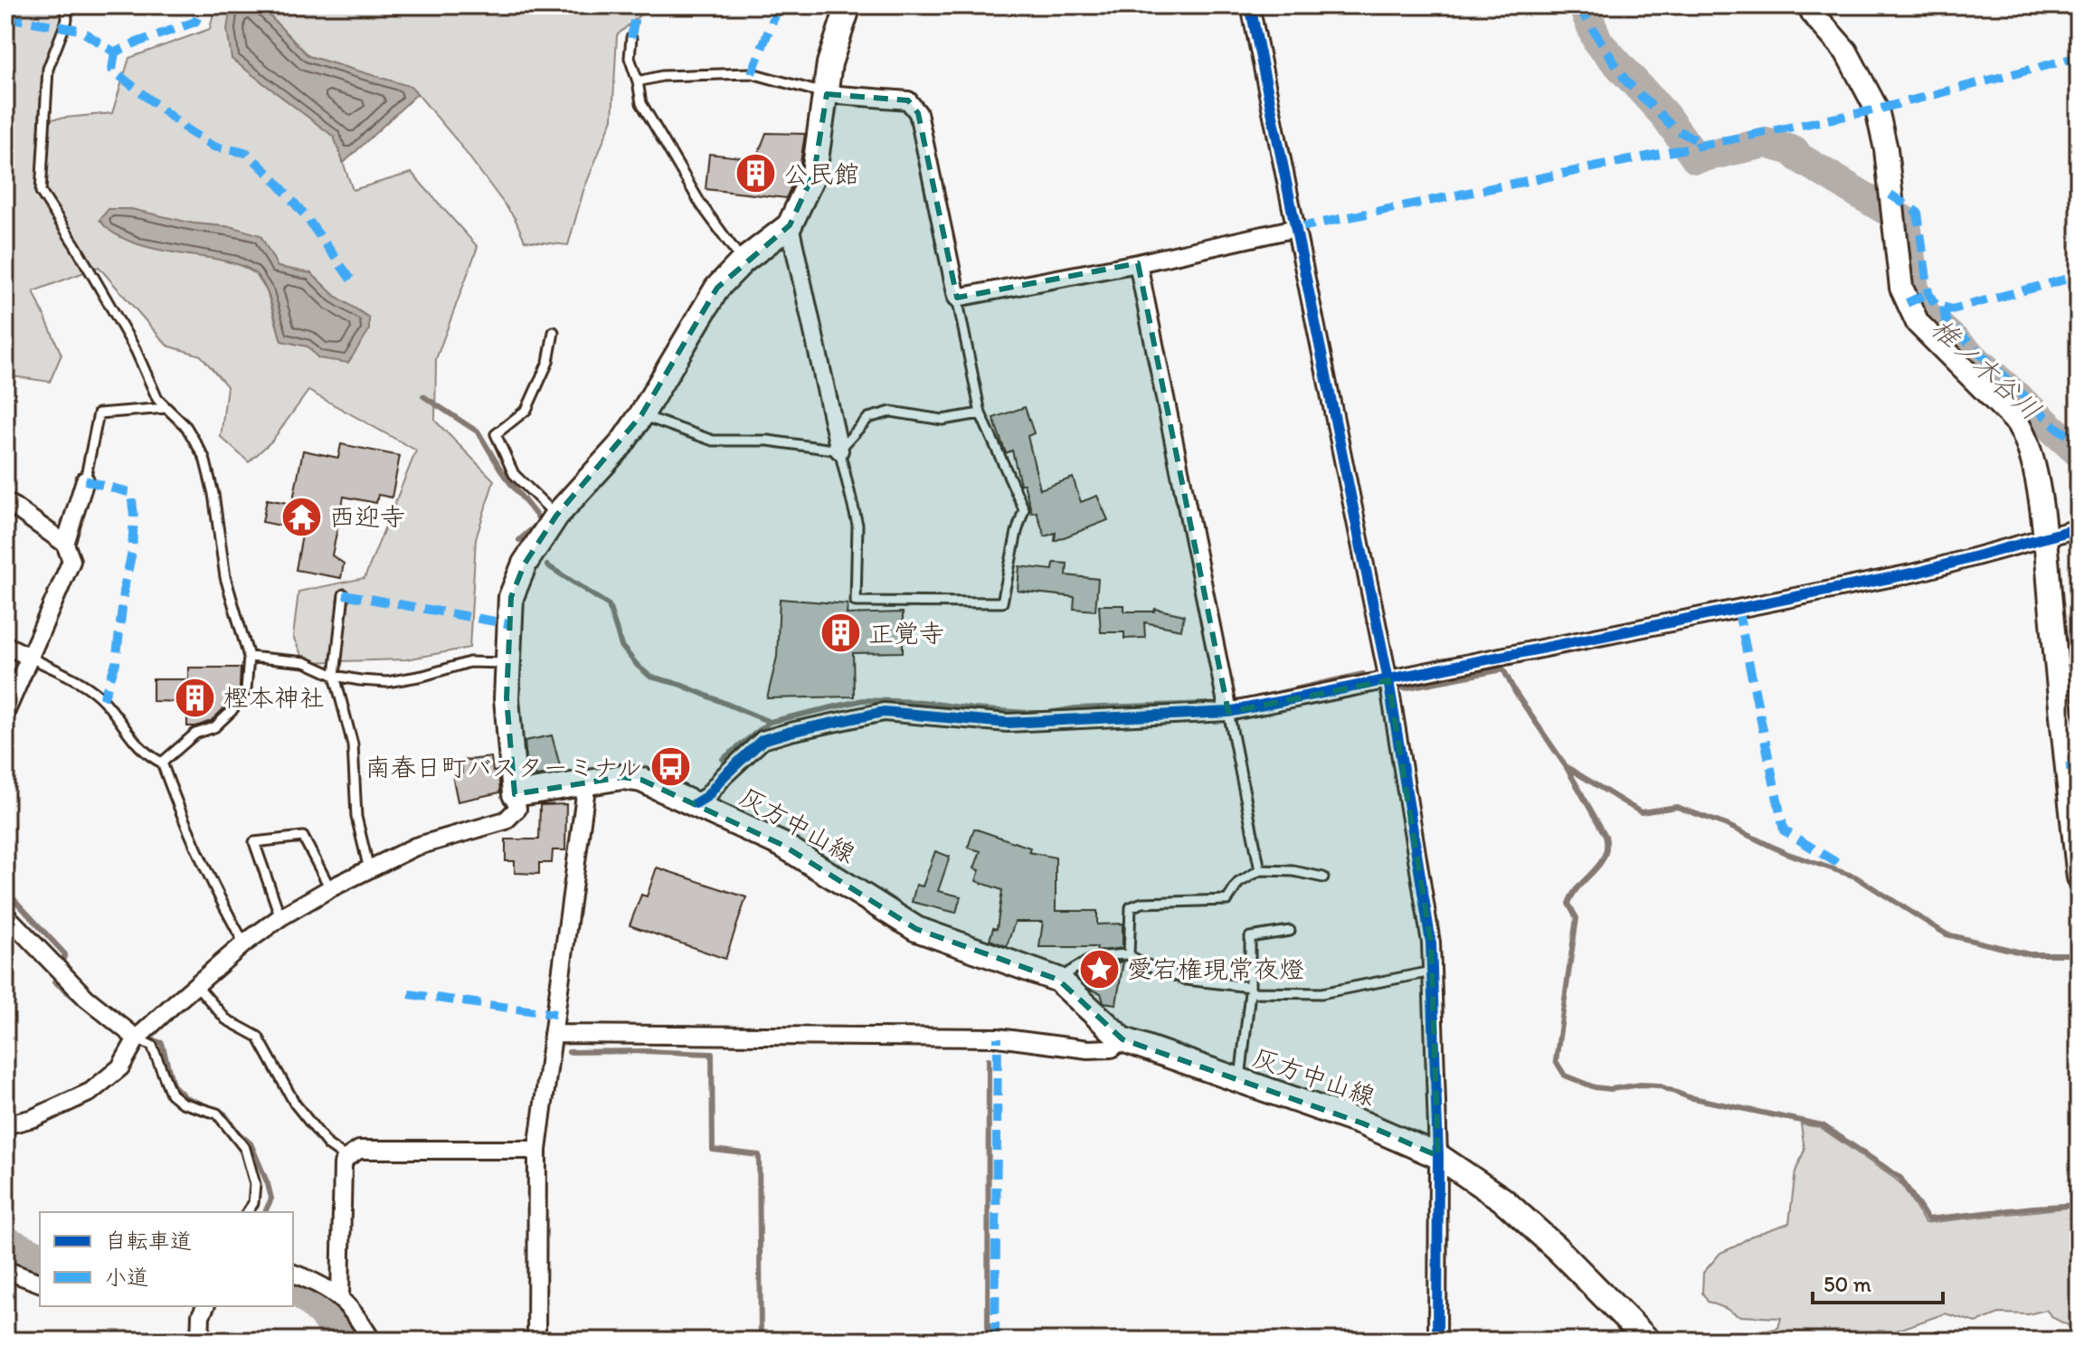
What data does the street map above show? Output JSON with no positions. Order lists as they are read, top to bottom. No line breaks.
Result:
{"streets":{"main road":["灰方中山線"]},"water":["椎ノ木谷川"],"places":{"building":["公民館","正覚寺","樫本神社"],"temple":["西迎寺"],"bus stop":["南春日町バスターミナル"],"place":["愛宕権現常夜燈"]},"legend":["自転車道","小道"],"scale_bar":"50 m"}
